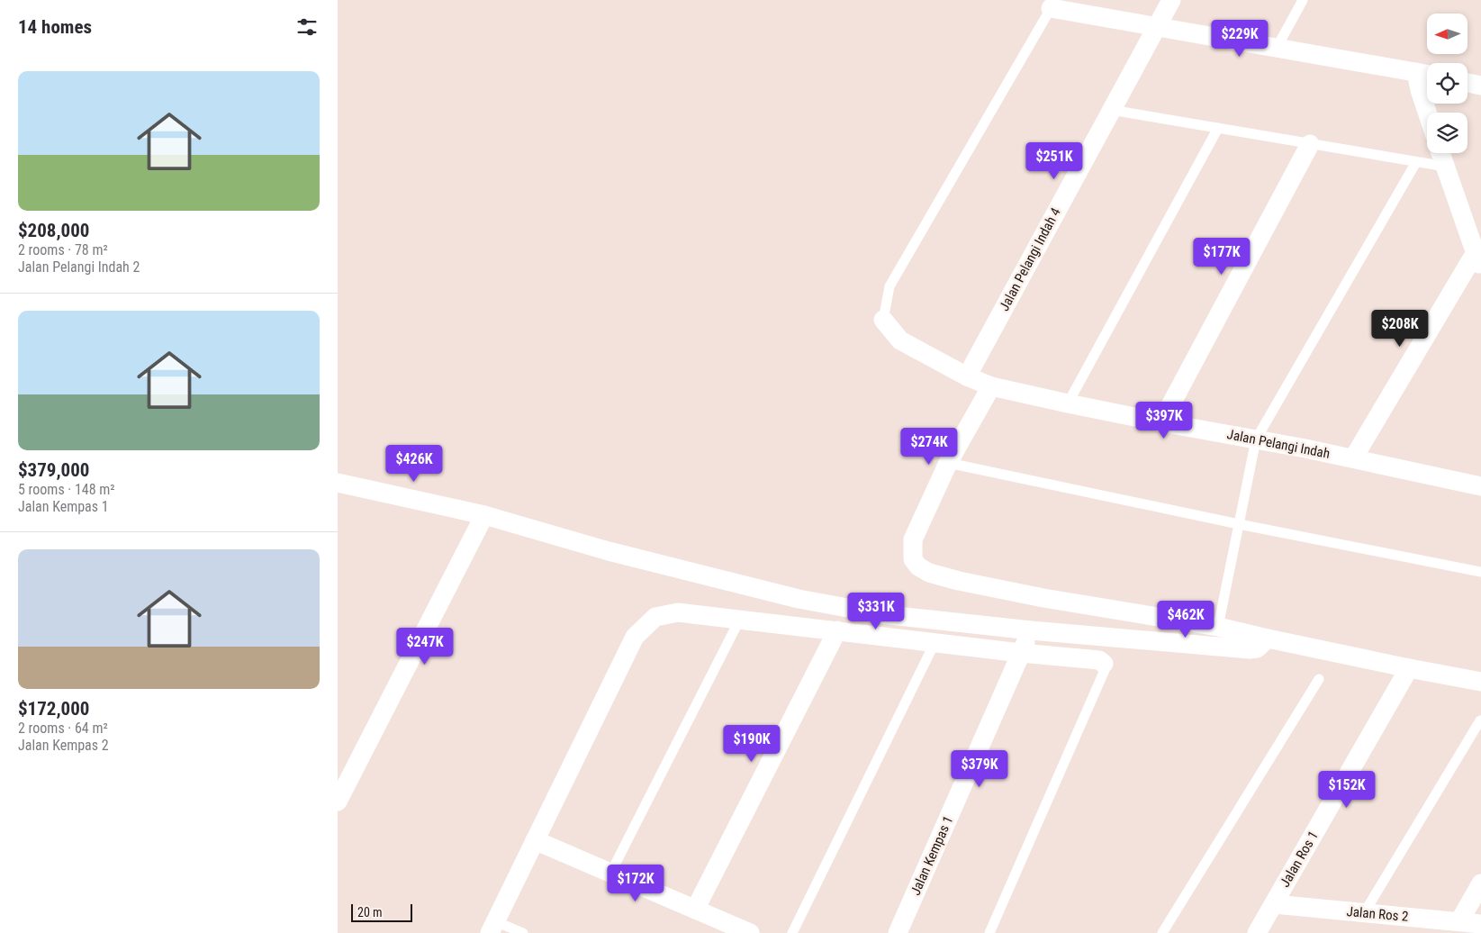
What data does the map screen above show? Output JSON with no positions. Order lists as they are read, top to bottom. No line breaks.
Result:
{"streets":{"street":["Jalan Pelangi Indah 4","Jalan Pelangi Indah","Jalan Kempas 1","Jalan Ros 1","Jalan Ros 2"]},"crossings":[["Jalan Pelangi Indah 4","Jalan Pelangi Indah"],["Jalan Ros 1","Jalan Ros 2"]],"scale_bar":"20 m","north":"left","page":{"heading":"14 homes","price":["$229K","$251K","$177K","$208K","$397K","$274K","$426K","$331K","$462K","$247K","$190K","$379K","$152K","$172K"],"list":[{"name":"$208,000","note":"2 rooms · 78 m² · Jalan Pelangi Indah 2"},{"name":"$379,000","note":"5 rooms · 148 m² · Jalan Kempas 1"},{"name":"$172,000","note":"2 rooms · 64 m² · Jalan Kempas 2"}],"scale":"20 m"}}
